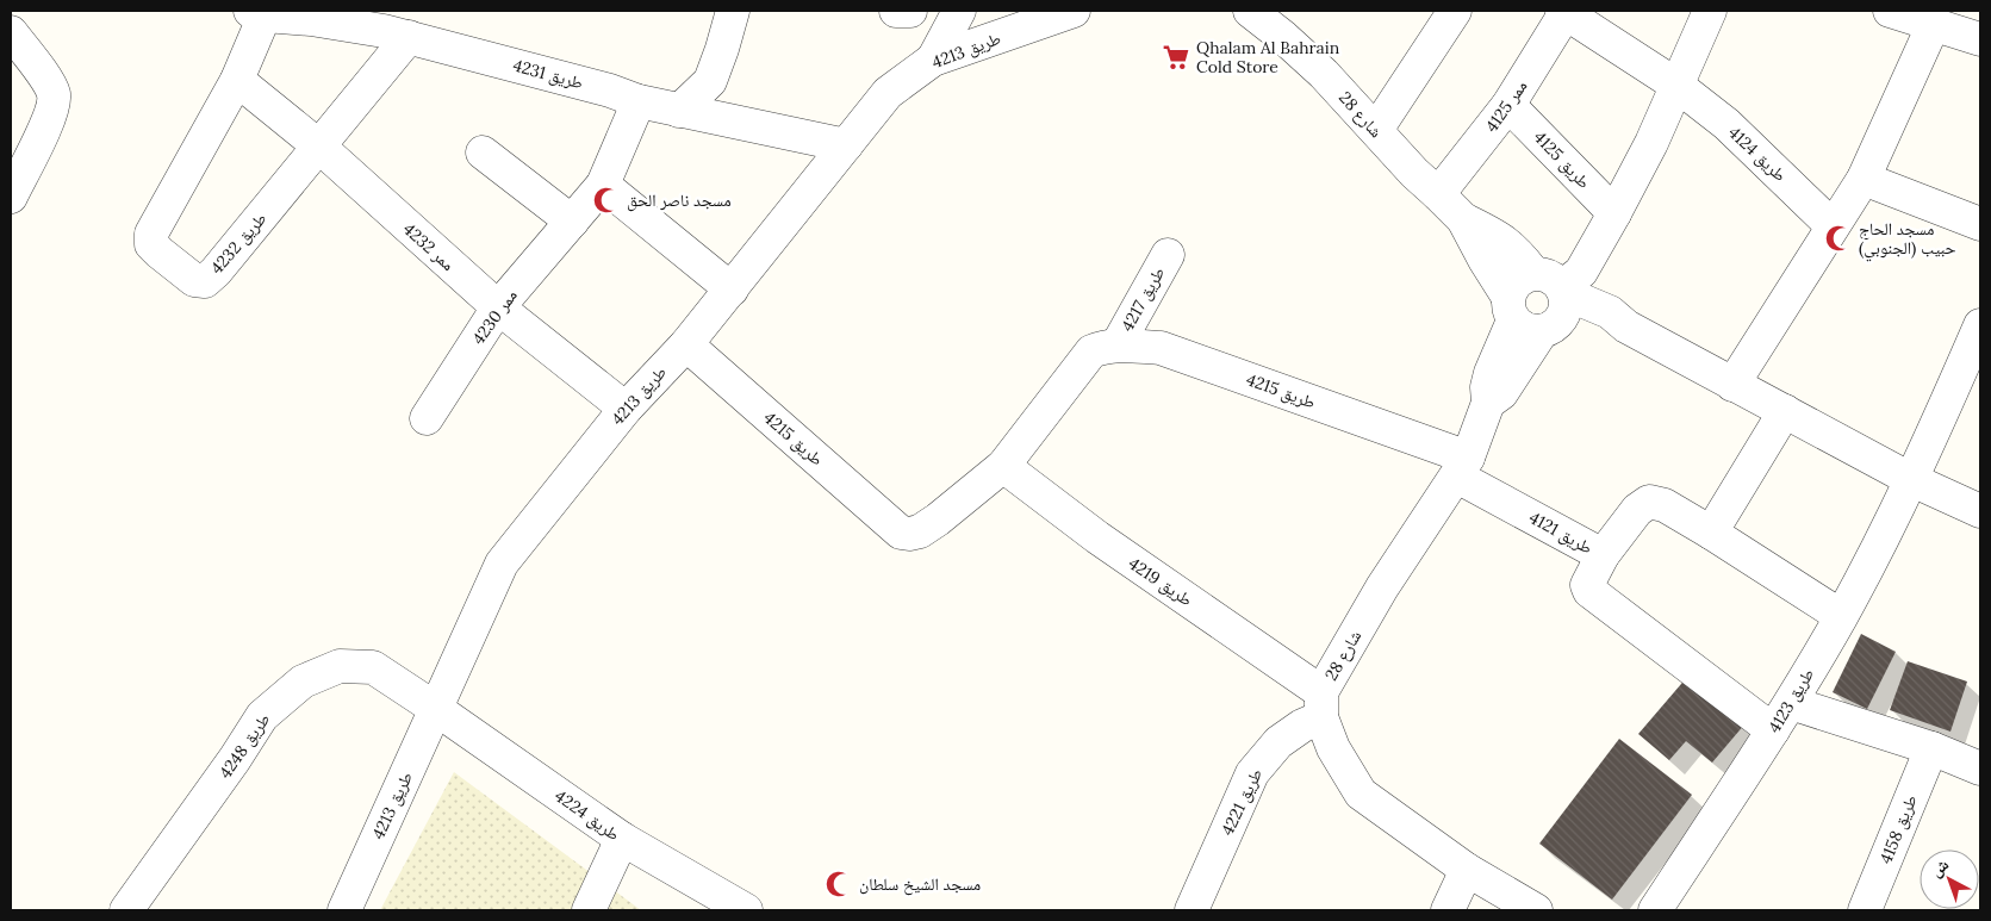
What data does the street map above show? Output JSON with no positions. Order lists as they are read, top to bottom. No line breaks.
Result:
{"streets":{"street":["طريق 4213","طريق 4231","ممر 4125","شارع 28","طريق 4124","طريق 4125","طريق 4232","ممر 4232","طريق 4217","ممر 4230","طريق 4215","طريق 4121","طريق 4219","طريق 4123","طريق 4248","طريق 4221","طريق 4224","طريق 4158"]},"crossings":[["طريق 4213","طريق 4231"],["طريق 4213","ممر 4232"],["طريق 4213","طريق 4215"],["طريق 4213","طريق 4248"],["طريق 4213","طريق 4224"],["طريق 4231","طريق 4232"],["طريق 4231","ممر 4230"],["ممر 4125","شارع 28"],["ممر 4125","طريق 4124"],["ممر 4125","طريق 4125"],["شارع 28","طريق 4215"],["شارع 28","طريق 4121"],["شارع 28","طريق 4219"],["شارع 28","طريق 4221"],["طريق 4232","ممر 4232"],["ممر 4232","ممر 4230"],["طريق 4217","طريق 4215"],["طريق 4215","طريق 4121"],["طريق 4215","طريق 4219"],["طريق 4121","طريق 4123"],["طريق 4219","طريق 4221"],["طريق 4248","طريق 4224"]],"places":{"supermarket":["Qhalam Al Bahrain Cold Store"],"mosque":["مسجد ناصر الحق","مسجد الحاج حبيب (الجنوبي)","مسجد الشيخ سلطان"]},"north":"top left"}
